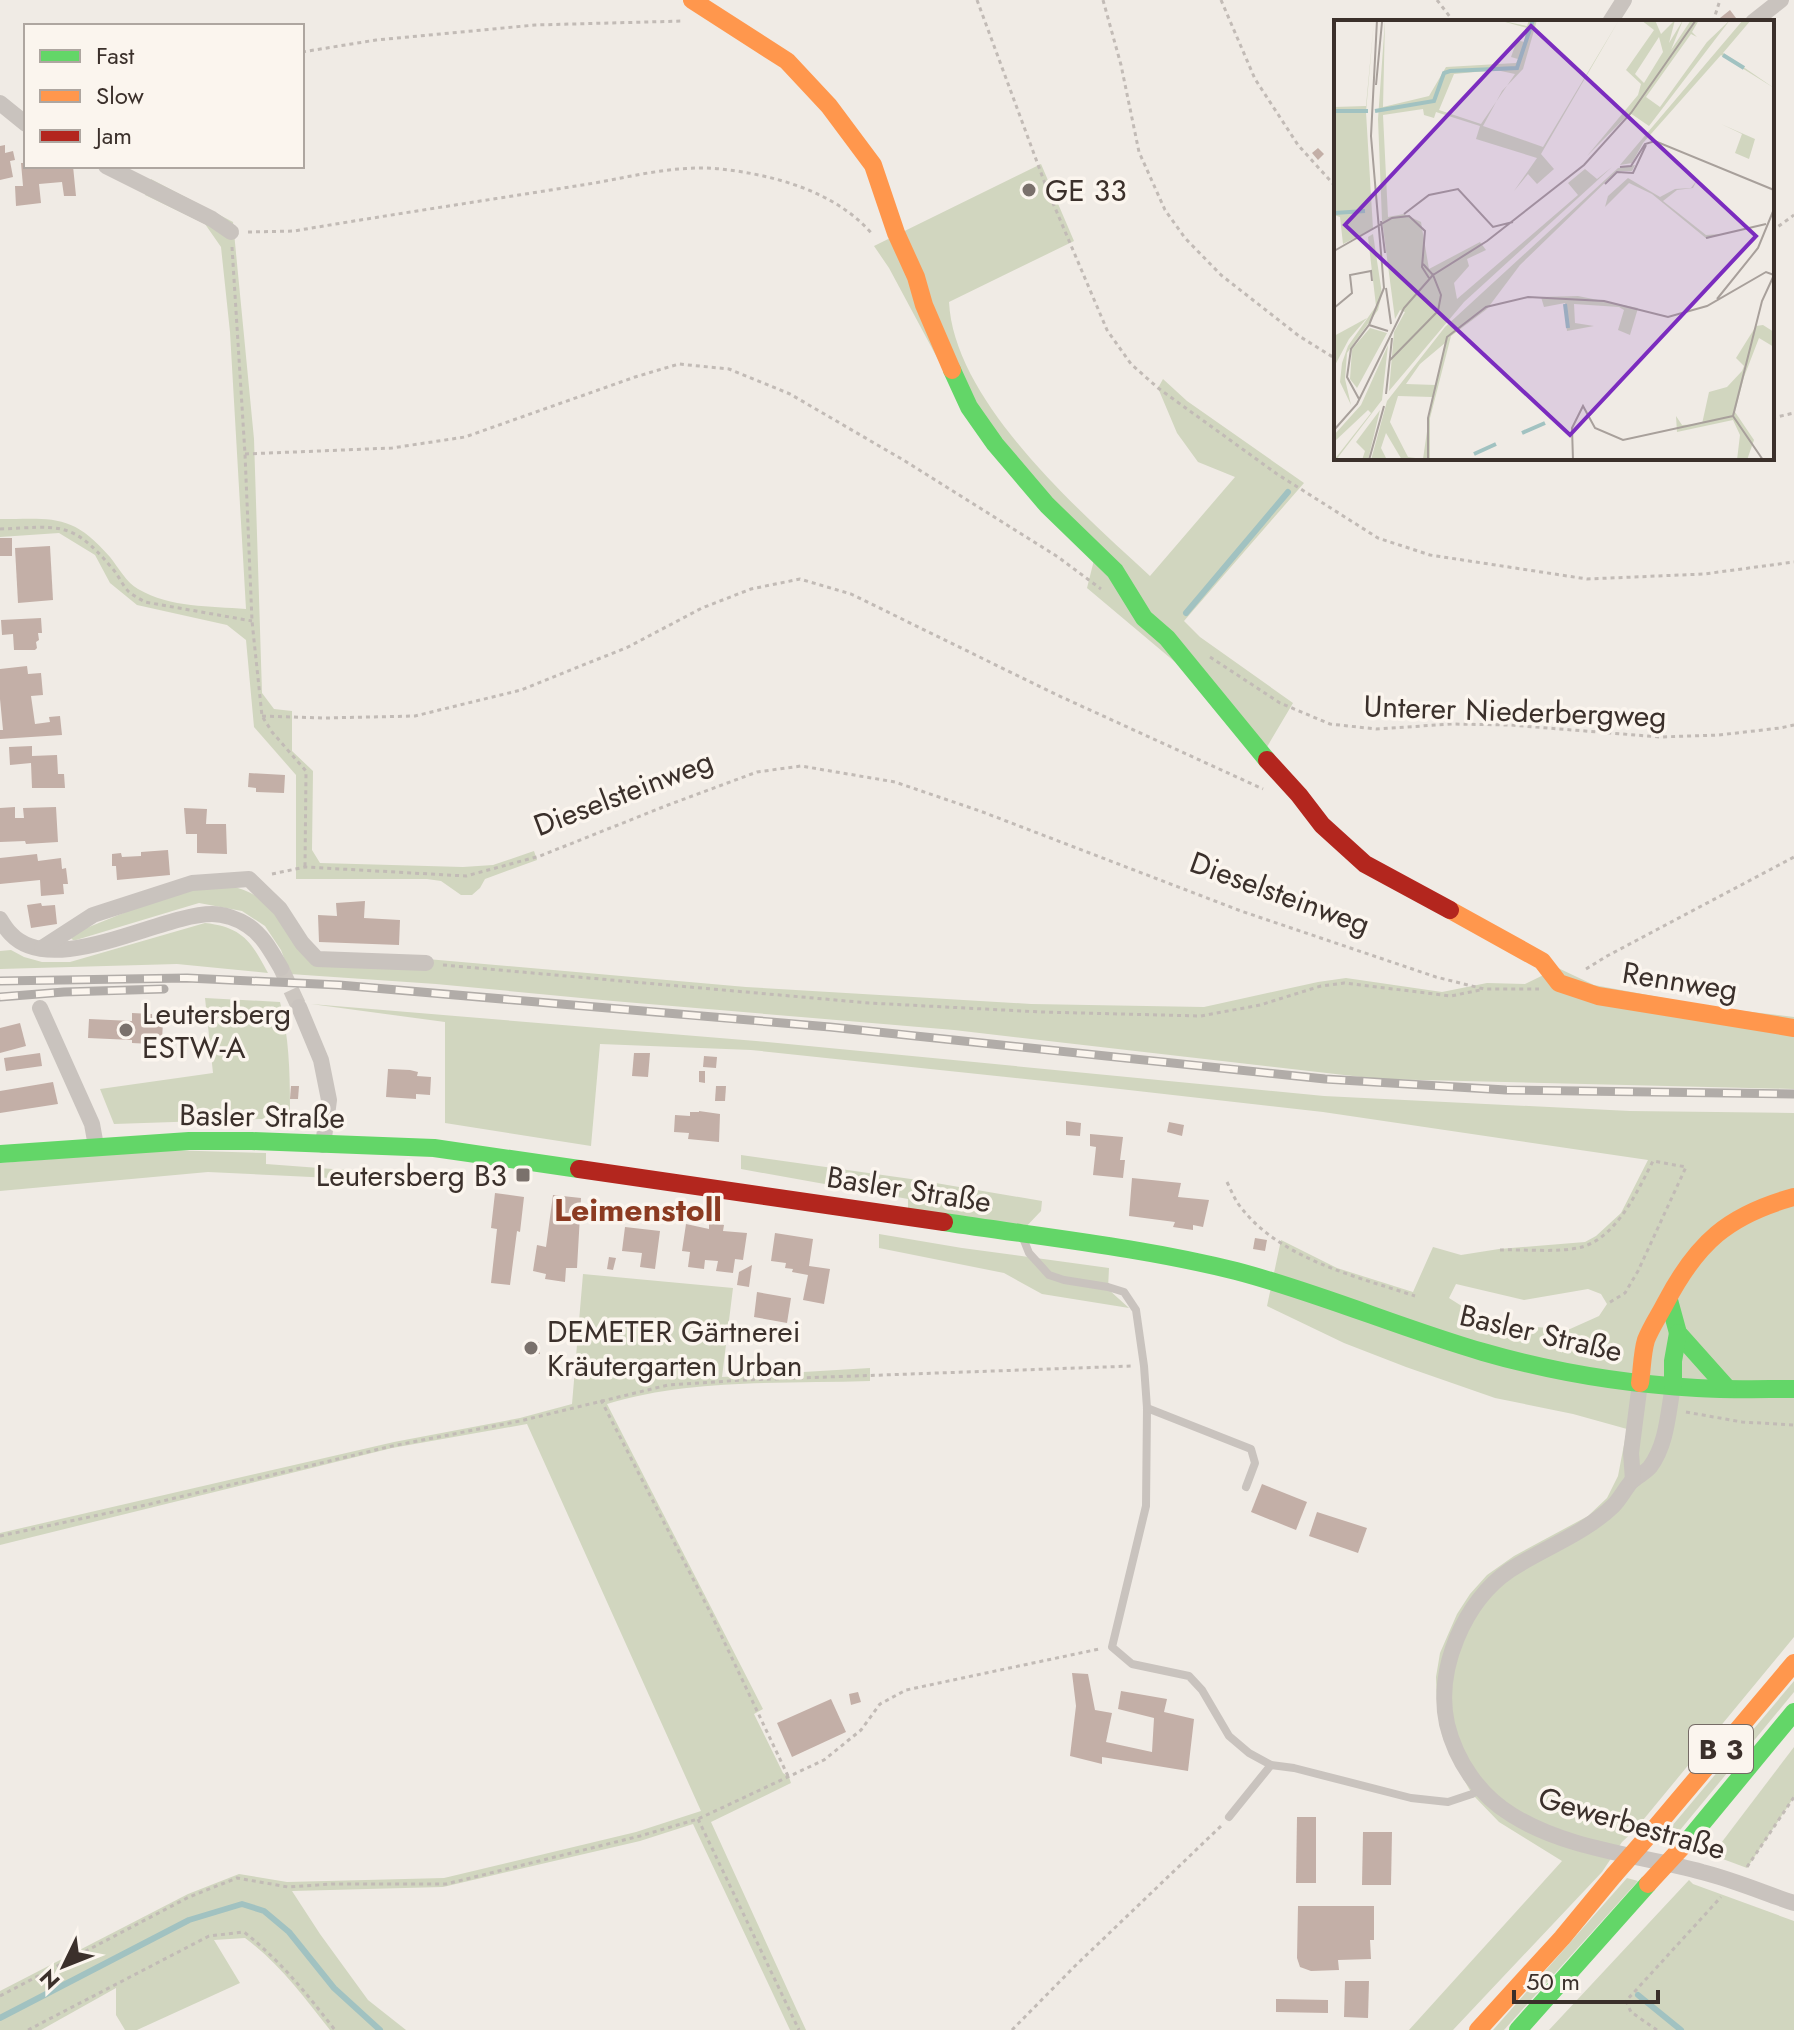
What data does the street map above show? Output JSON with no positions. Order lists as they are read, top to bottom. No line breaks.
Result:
{"streets":{"main road":["Rennweg","Basler Straße","B 3"],"street":["Gewerbestraße"],"path":["Unterer Niederbergweg","Dieselsteinweg"]},"crossings":[["Basler Straße","Gewerbestraße"]],"districts":["Leimenstoll"],"places":{"other":["GE 33","Leutersberg ESTW-A","DEMETER Gärtnerei Kräutergarten Urban"],"transit":["Leutersberg B3"]},"legend":["Fast","Slow","Jam"],"scale_bar":"50 m","north":"bottom left"}
